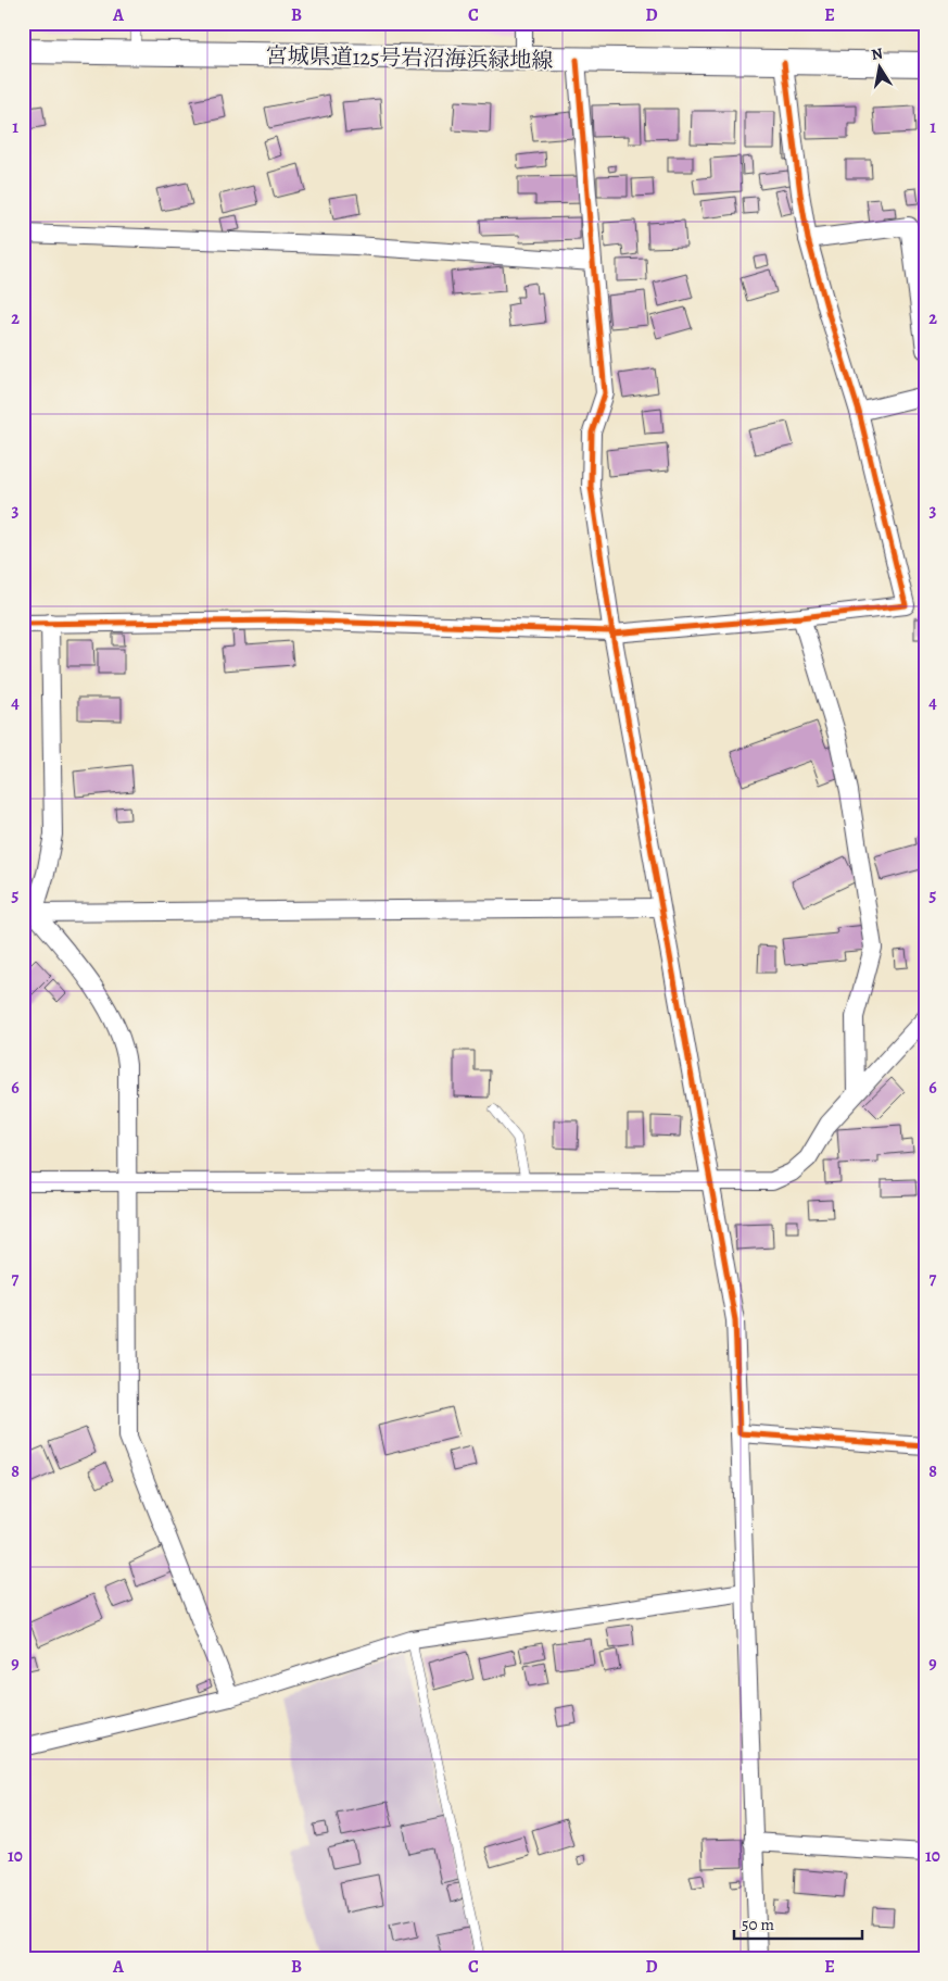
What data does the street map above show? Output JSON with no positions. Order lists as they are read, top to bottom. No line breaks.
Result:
{"streets":{"main road":["宮城県道125号岩沼海浜緑地線"]},"scale_bar":"50 m","north":"top","grid":{"columns":["A","B","C","D","E"],"rows":["1","2","3","4","5","6","7","8","9","10"]}}
